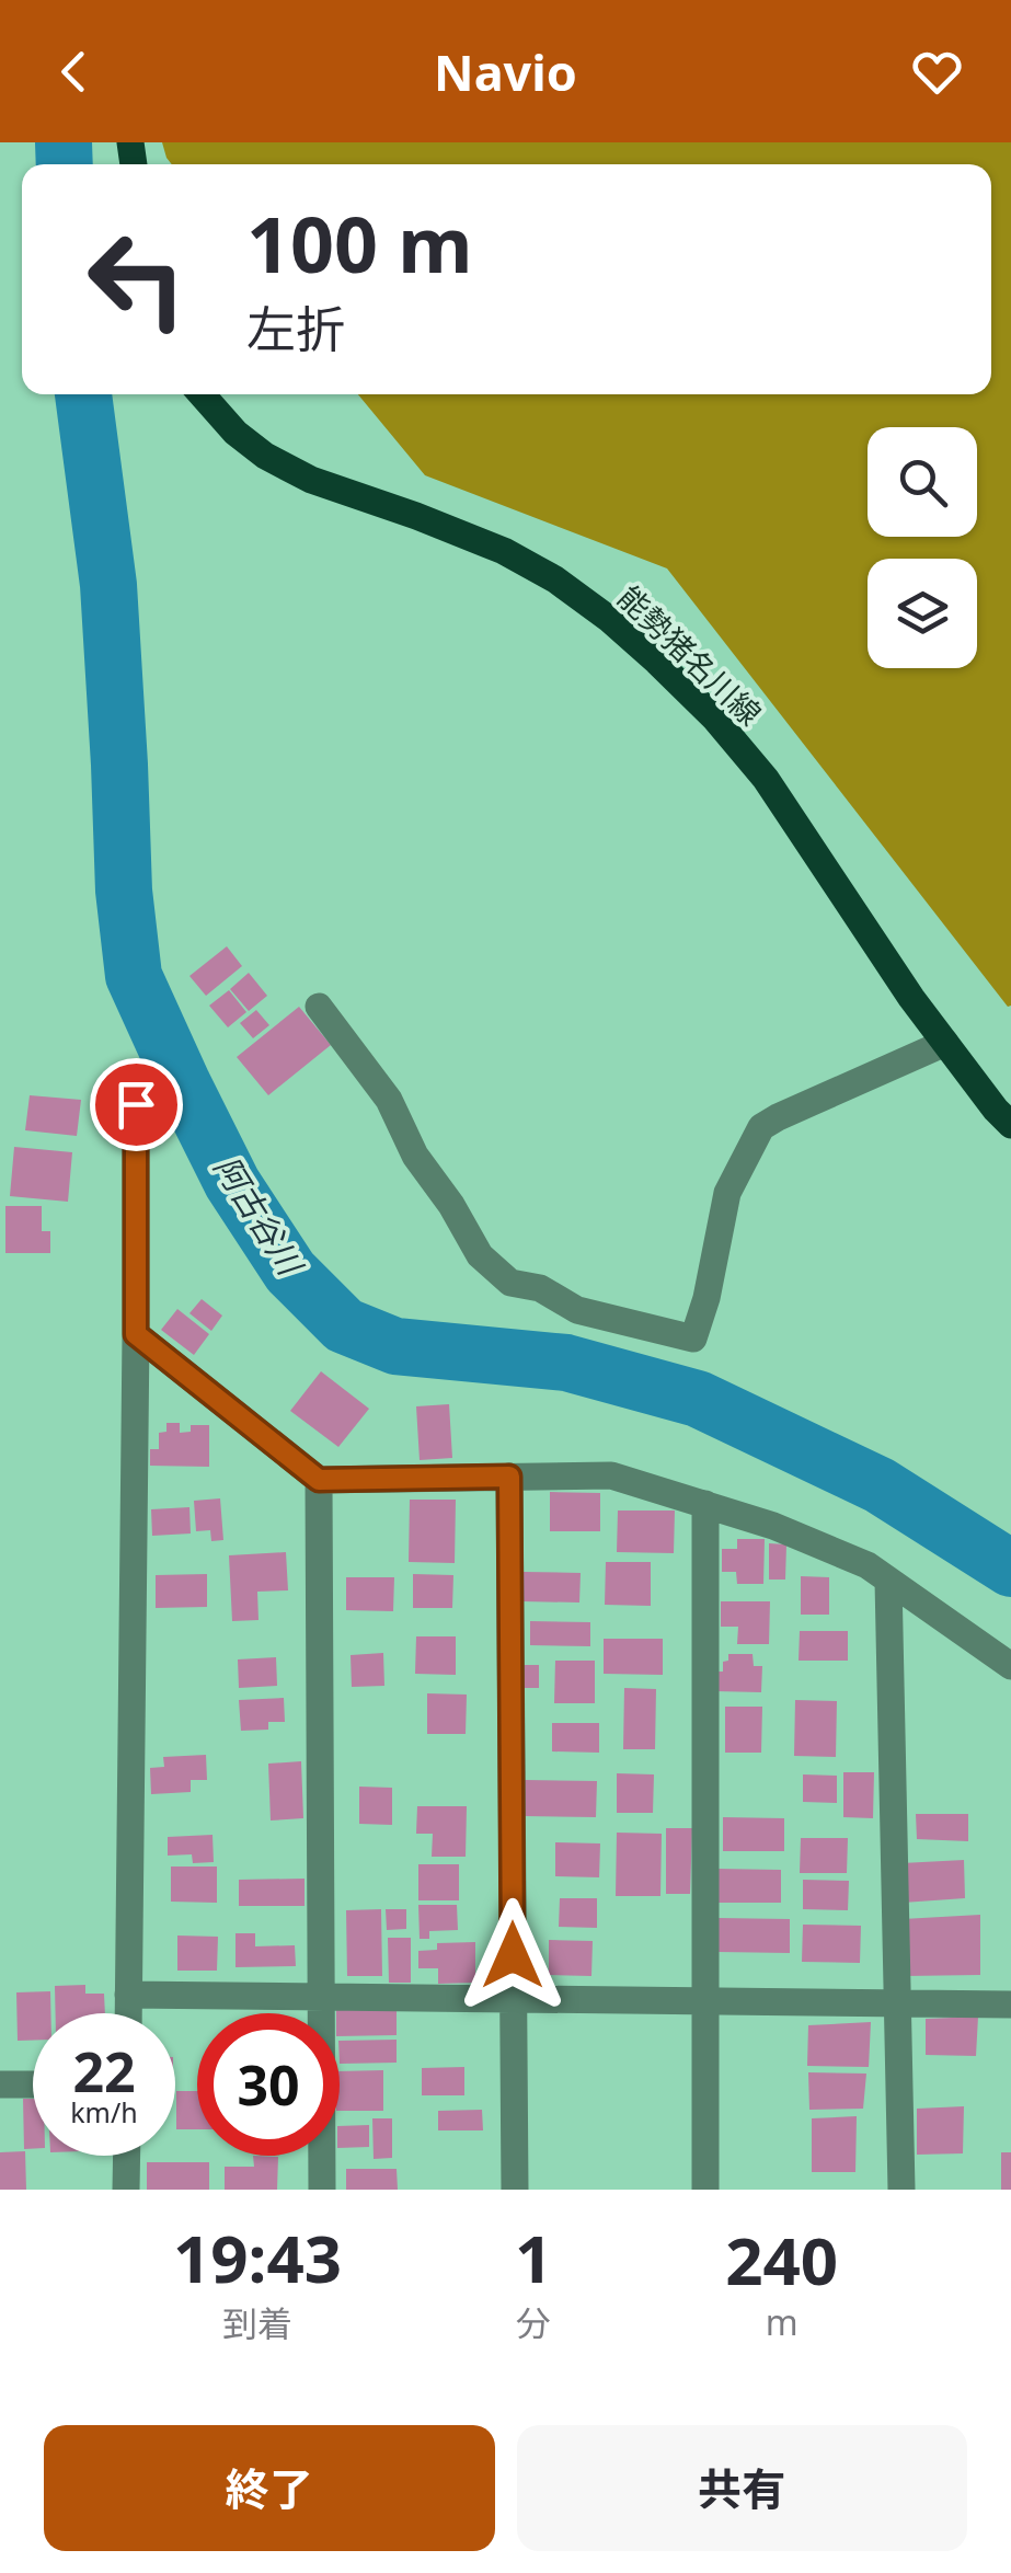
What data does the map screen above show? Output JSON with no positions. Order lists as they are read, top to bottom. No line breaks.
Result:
{"streets":{"main road":["能勢猪名川線"]},"water":["阿古谷川"],"page":{"header":"Navio","turn":["100 m","左折"],"speed":"22 km/h","limit":"30","eta":["19:43","到着","1","分","240","m"],"buttons":["終了","共有"]}}
